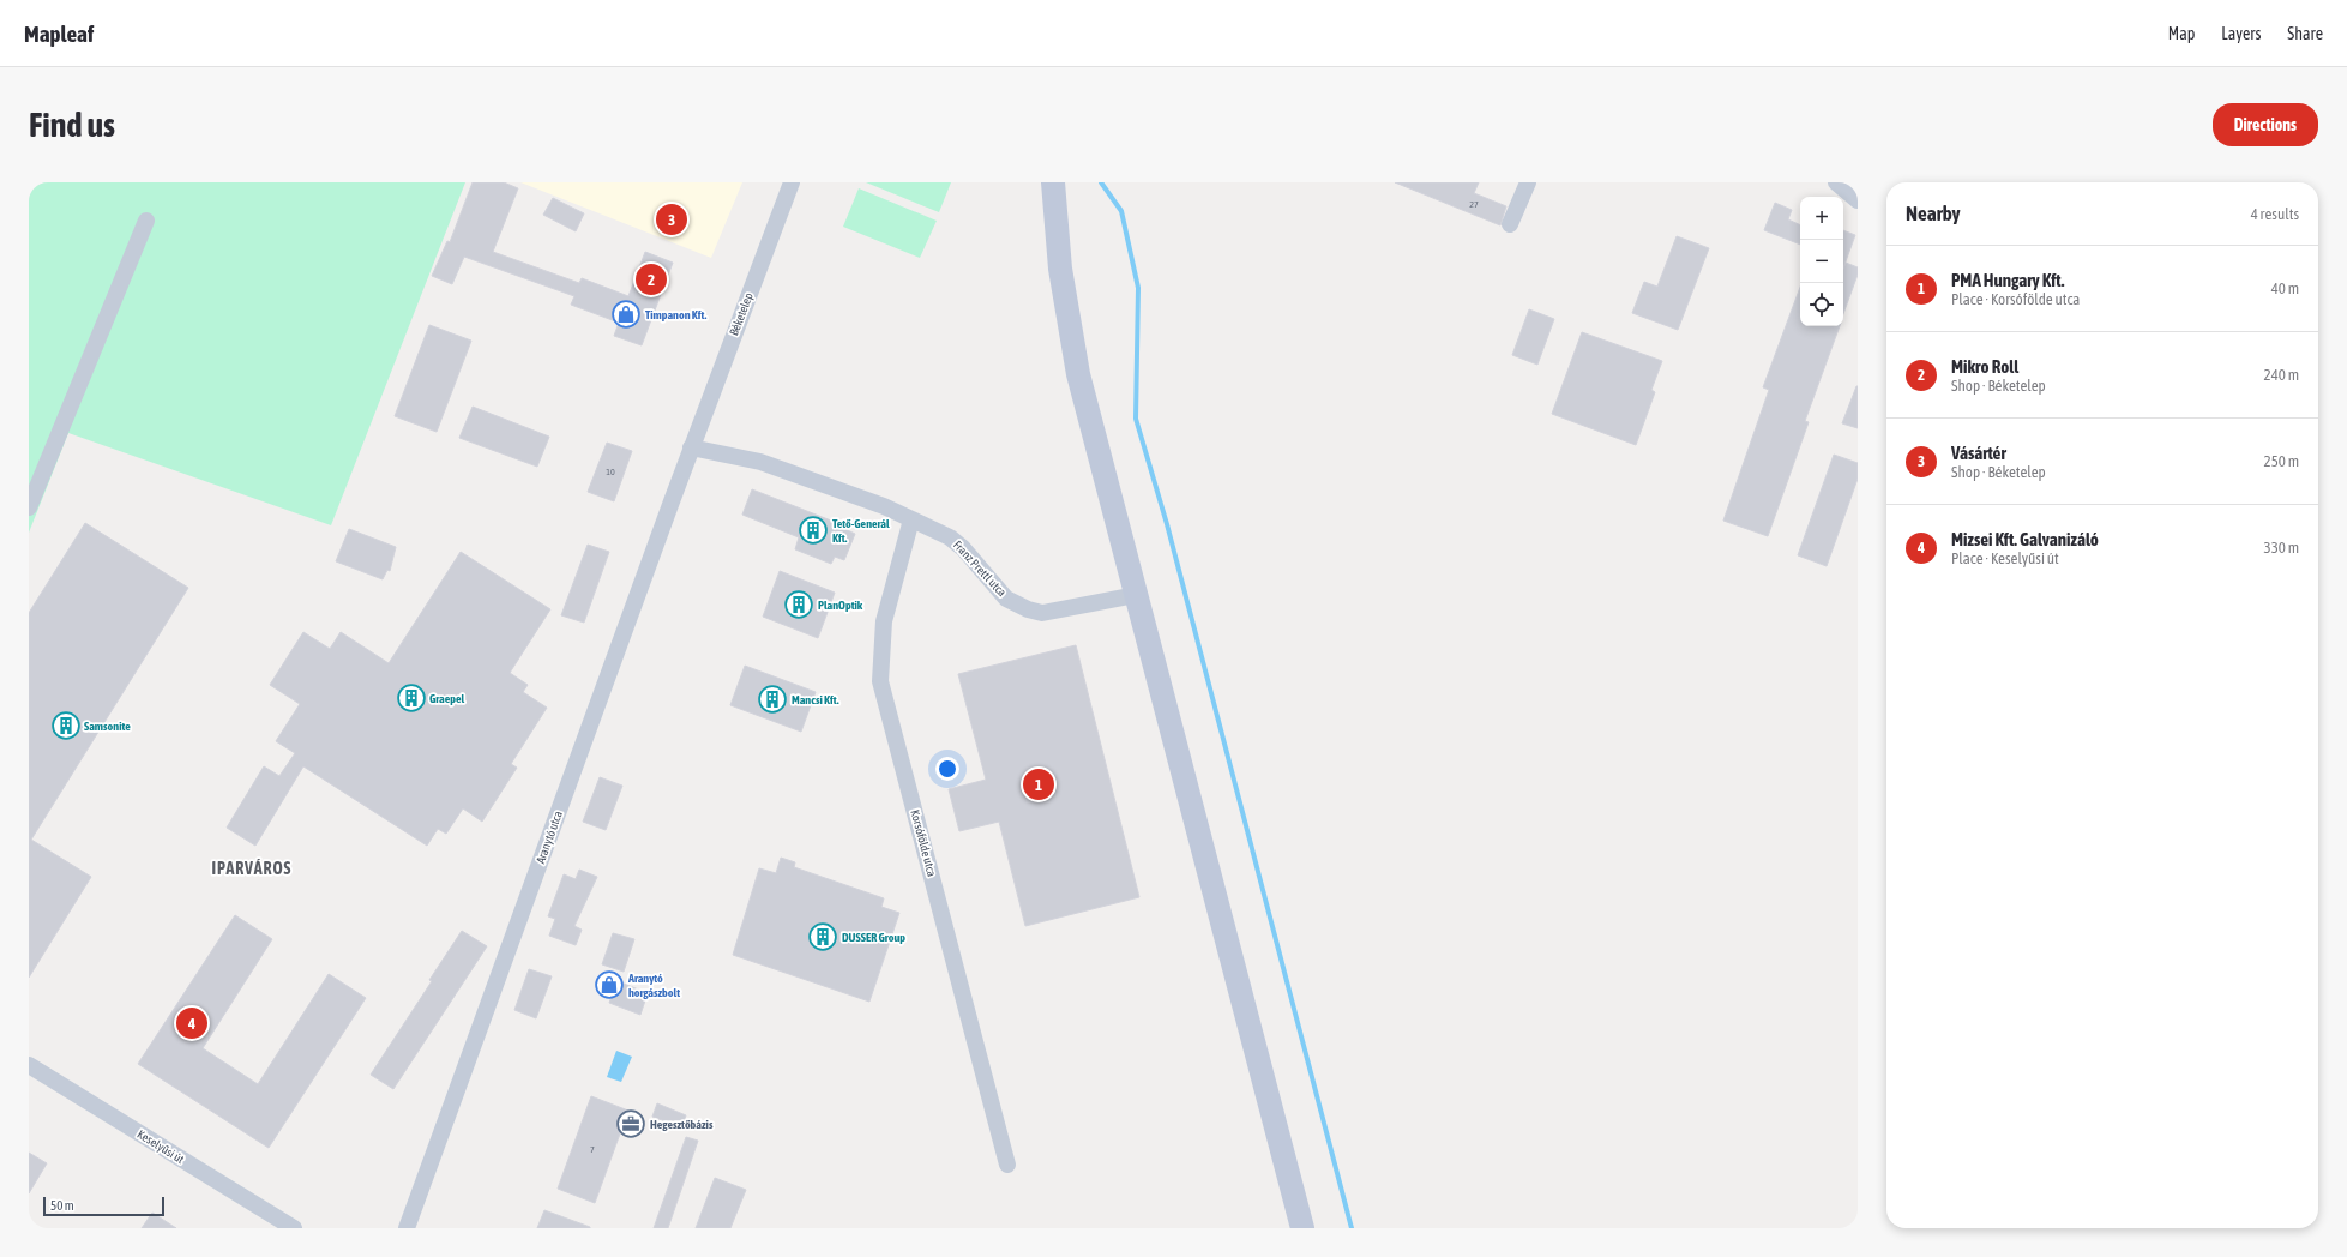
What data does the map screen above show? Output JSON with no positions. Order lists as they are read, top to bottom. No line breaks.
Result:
{"streets":{"street":["Béketelep","Franz Prettl utca","Aranytó utca","Korsófölde utca","Keselyűsi út"]},"crossings":[["Béketelep","Franz Prettl utca"],["Béketelep","Aranytó utca"],["Franz Prettl utca","Aranytó utca"],["Franz Prettl utca","Korsófölde utca"]],"districts":["IPARVÁROS"],"places":{"shop":["Timpanon Kft.","Aranytó horgászbolt"],"building":["Tető-Generál Kft.","PlanOptik","Graepel","Mancsi Kft.","Samsonite","DUSSER Group"],"office":["Hegesztőbázis"]},"house_numbers":["27","10","7"],"scale_bar":"50 m","page":{"header":"Mapleaf","nav":["Map","Layers","Share"],"buttons":"Directions","title":"Find us","heading":["Nearby","4 results"],"map_buttons":["+","−"],"pins":["3","2","1","4"],"list":[{"mark":"1","name":"PMA Hungary Kft.","note":"Place · Korsófölde utca","value":"40 m"},{"mark":"2","name":"Mikro Roll","note":"Shop · Béketelep","value":"240 m"},{"mark":"3","name":"Vásártér","note":"Shop · Béketelep","value":"250 m"},{"mark":"4","name":"Mizsei Kft. Galvanizáló","note":"Place · Keselyűsi út","value":"330 m"}],"scale":"50 m"}}
